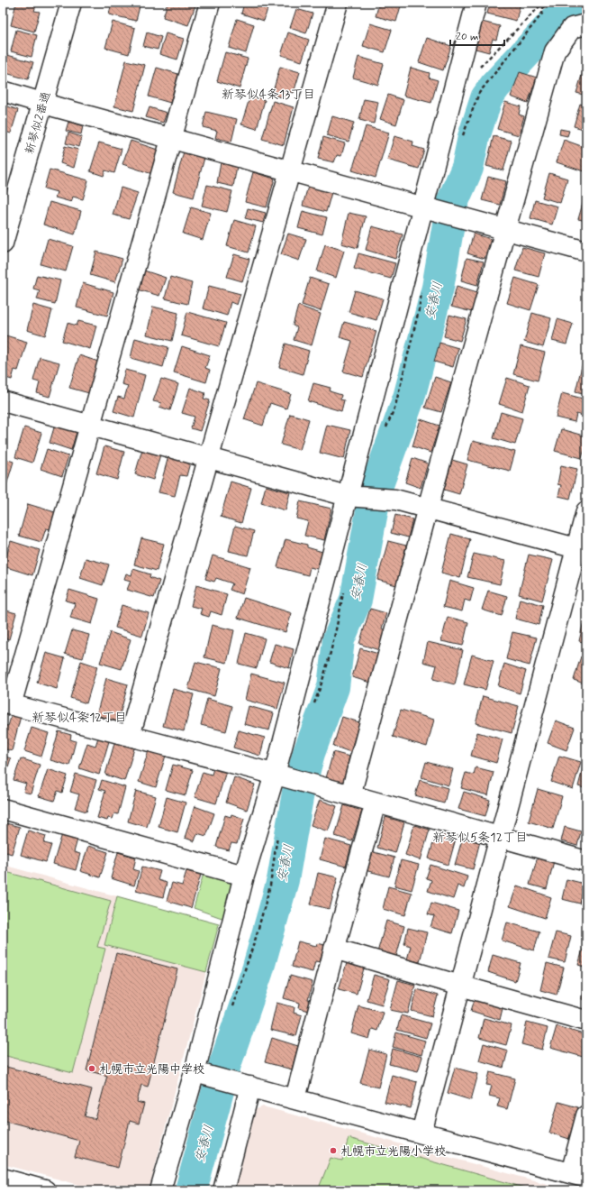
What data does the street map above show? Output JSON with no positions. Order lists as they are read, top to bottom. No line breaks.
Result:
{"streets":{"street":["新琴似2番通"]},"districts":["新琴似4条13丁目","新琴似4条12丁目","新琴似5条12丁目"],"water":["安春川"],"places":["札幌市立光陽中学校","札幌市立光陽小学校"],"scale_bar":"20 m"}
